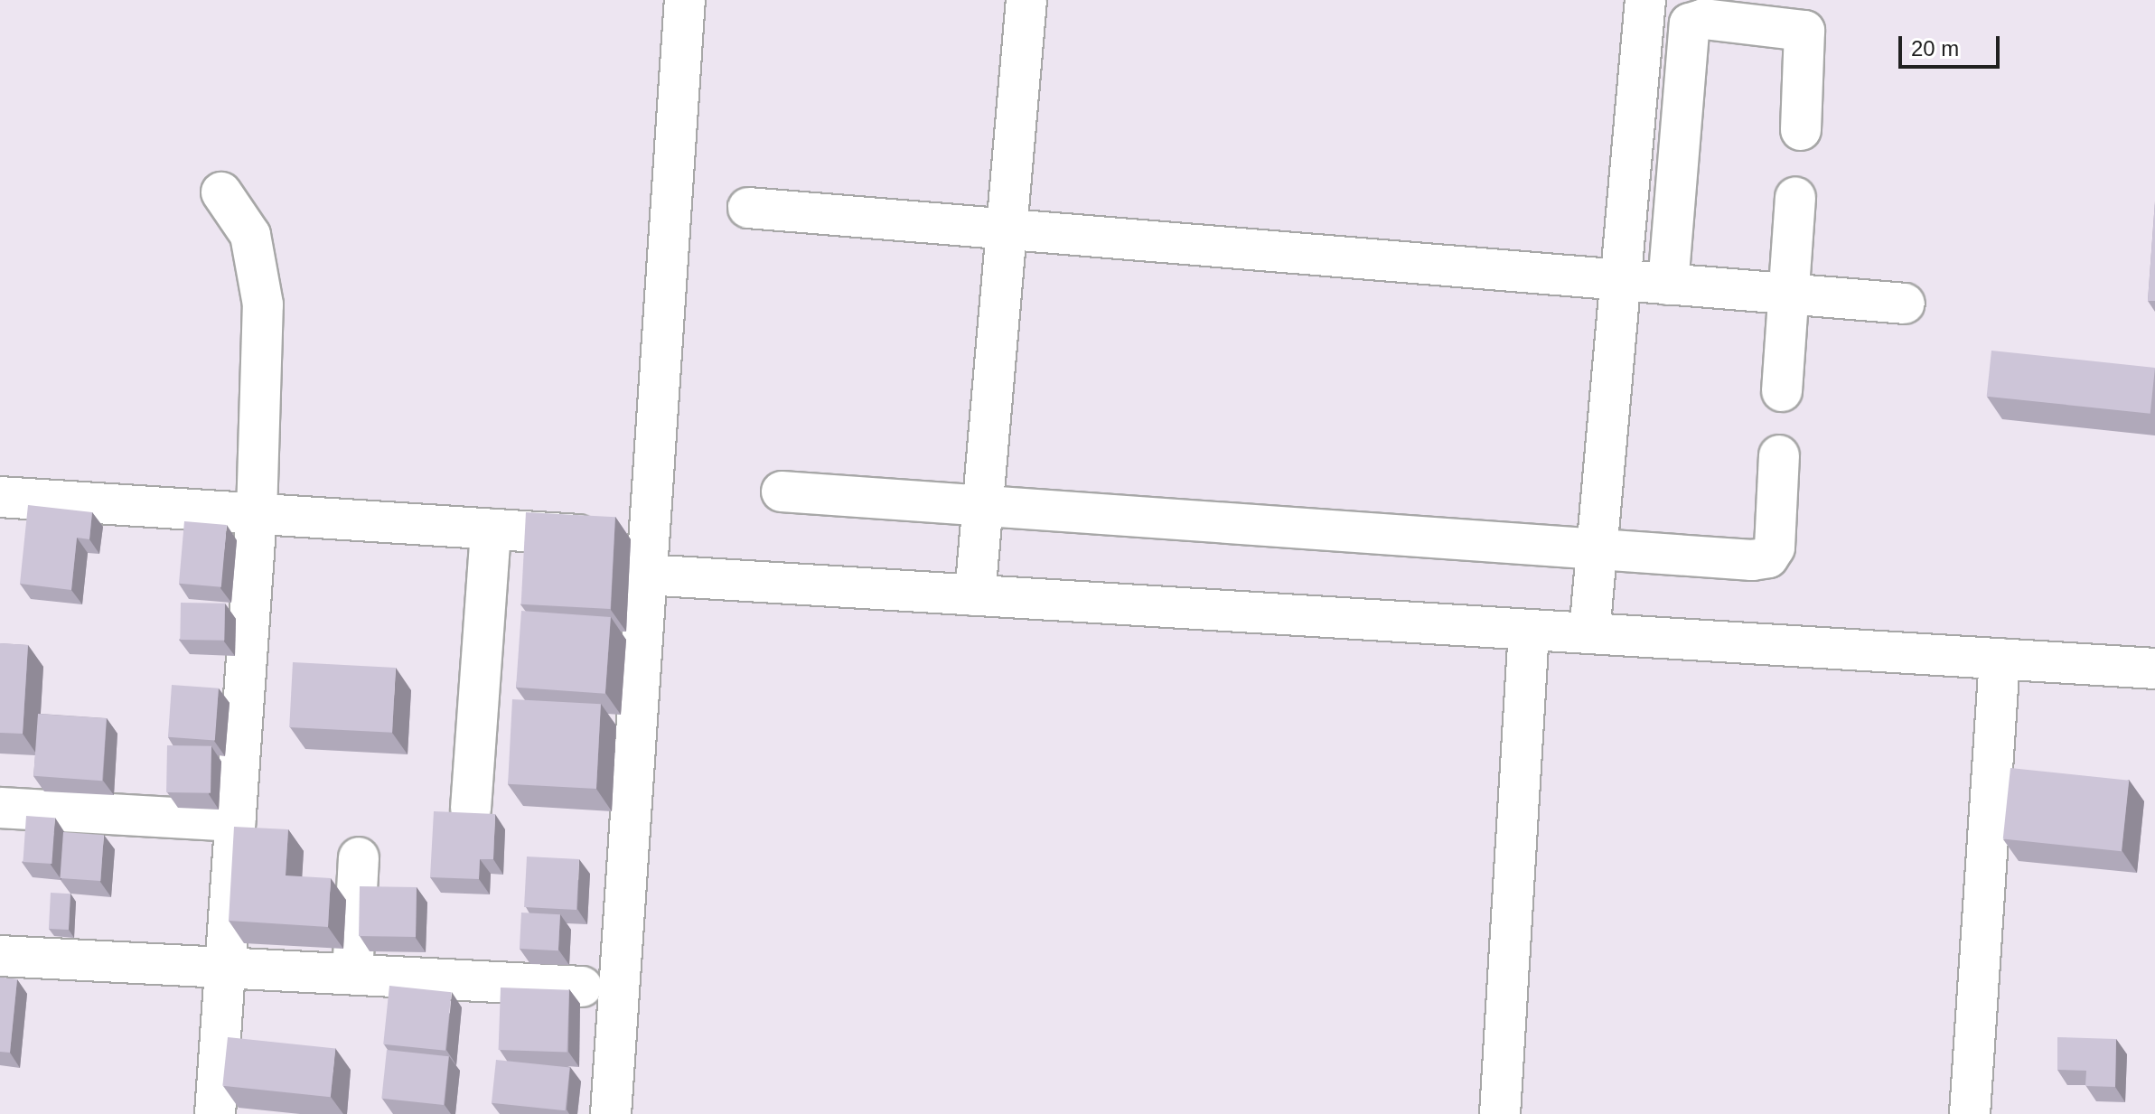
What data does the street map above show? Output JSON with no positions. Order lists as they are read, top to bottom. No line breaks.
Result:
{"scale_bar":"20 m"}
